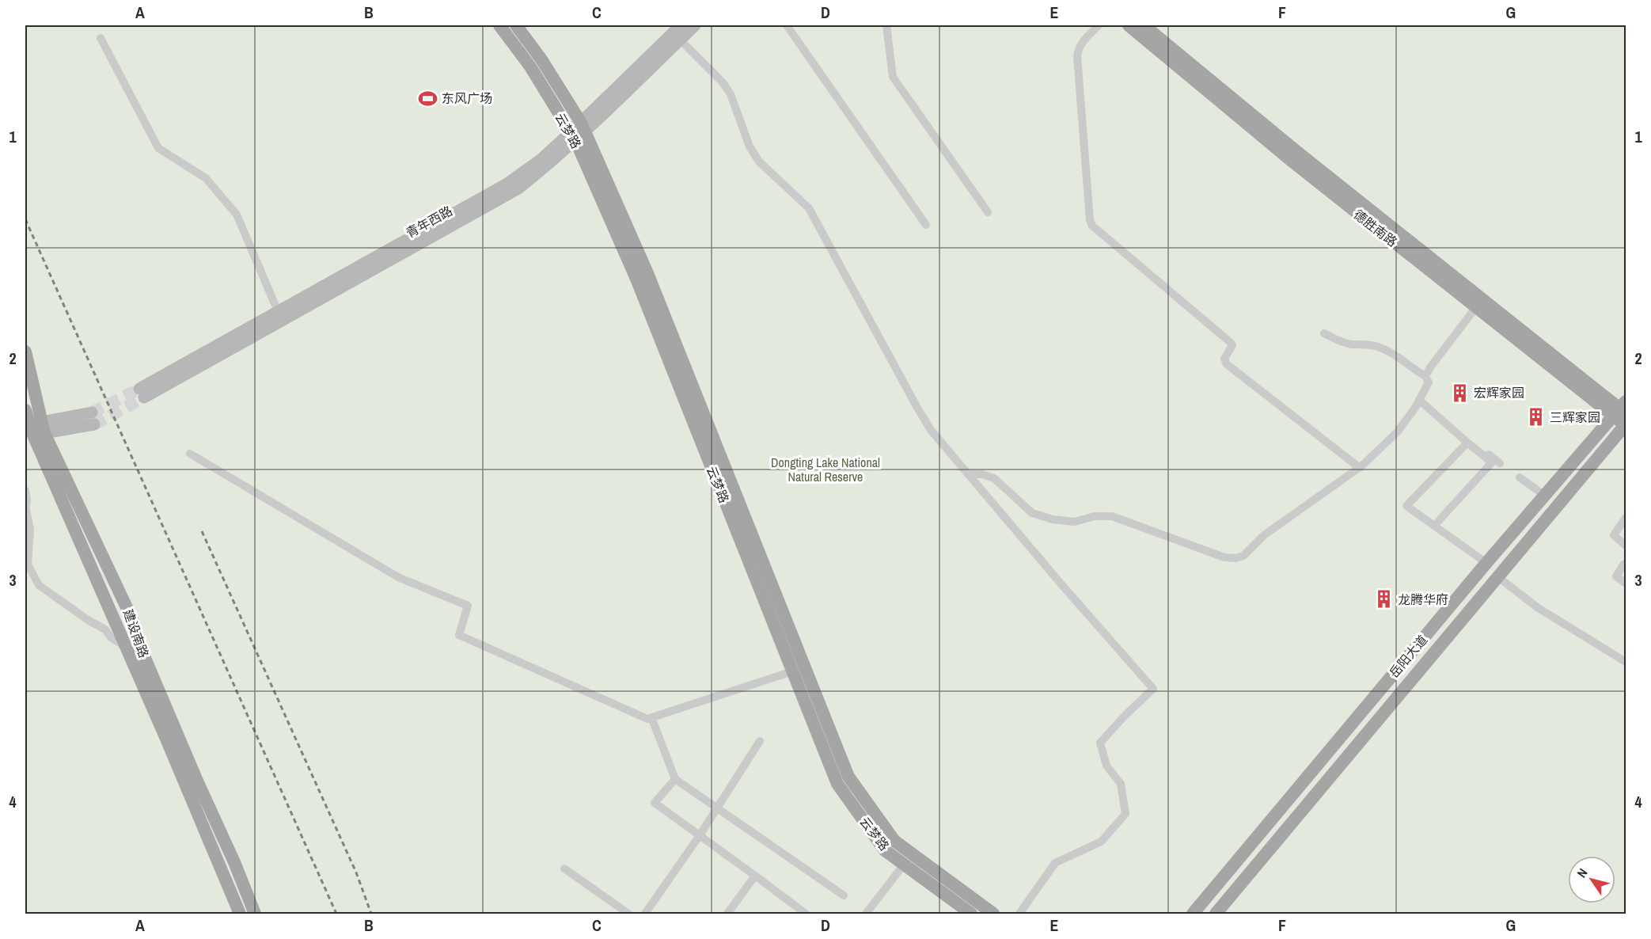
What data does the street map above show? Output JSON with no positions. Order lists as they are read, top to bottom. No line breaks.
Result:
{"streets":{"main road":["云梦路","青年西路","德胜南路","建设南路","岳阳大道"]},"crossings":[["云梦路","青年西路"],["德胜南路","岳阳大道"]],"parks":["Dongting Lake National Natural Reserve"],"places":{"sports":["东风广场"],"building":["宏辉家园","三辉家园","龙腾华府"]},"north":"top left","grid":{"columns":["A","B","C","D","E","F","G"],"rows":["1","2","3","4"]}}
